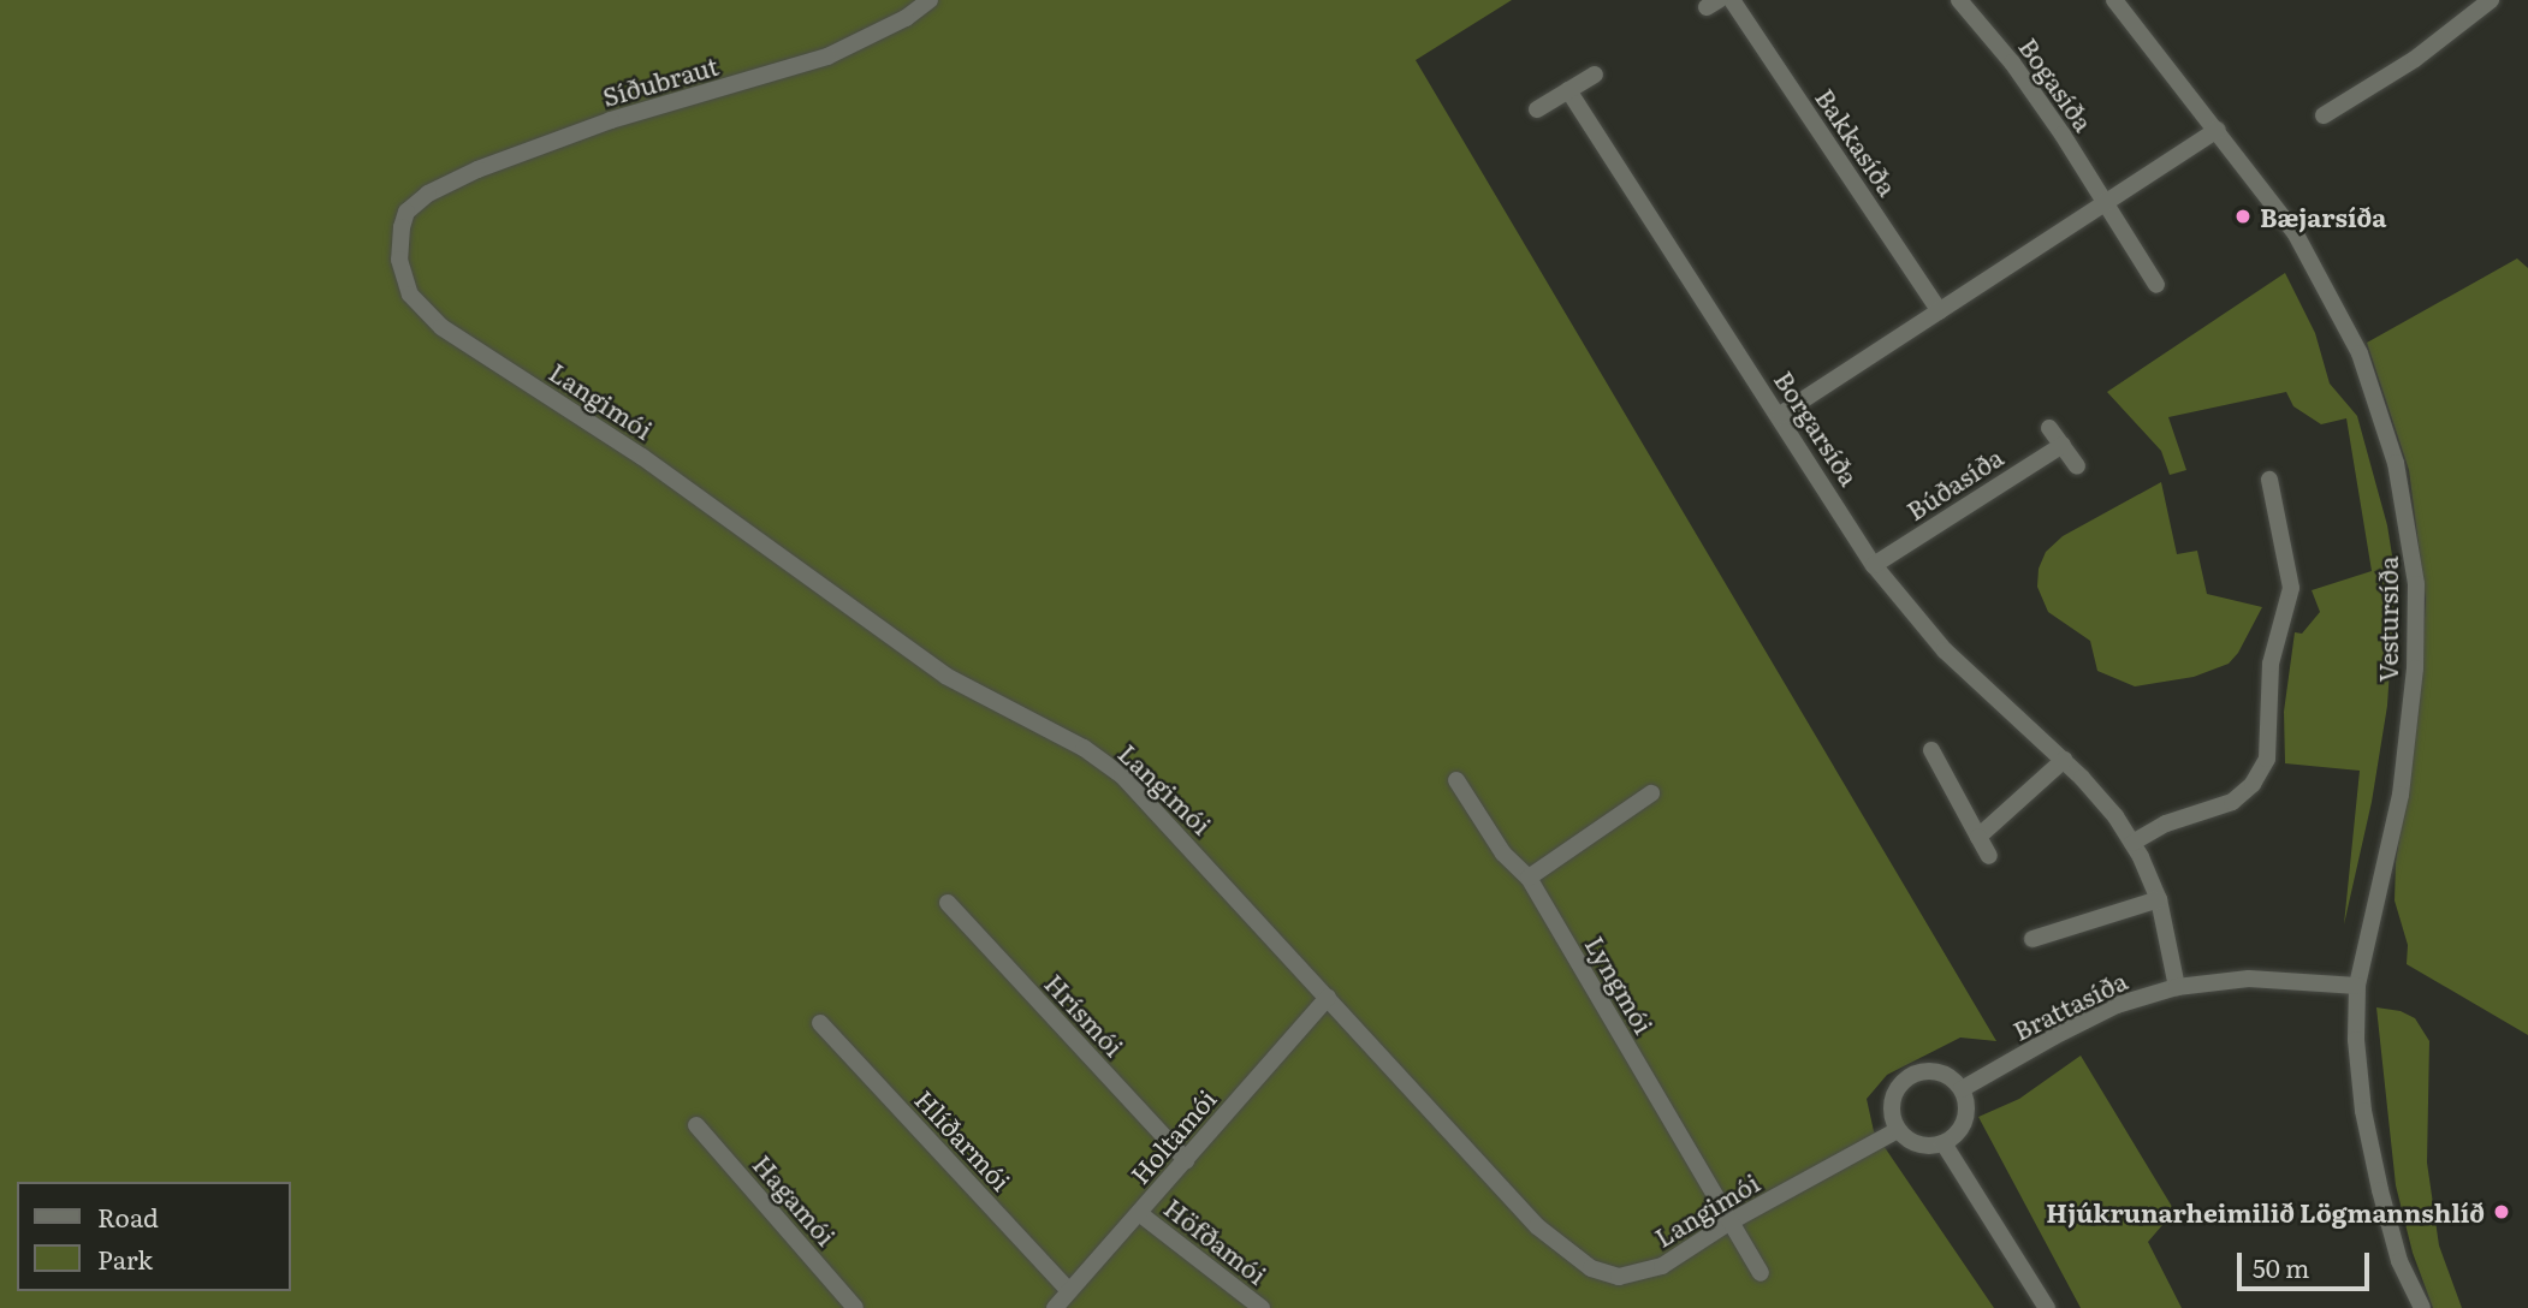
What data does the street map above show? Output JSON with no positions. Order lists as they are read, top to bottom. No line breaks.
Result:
{"streets":{"street":["Síðubraut","Bogasíða","Bakkasíða","Langimói","Borgarsíða","Búðasíða","Vestursíða","Lyngmói","Brattasíða","Hrísmói","Holtamói","Hlíðarmói","Hagamói","Höfðamói"]},"crossings":[["Síðubraut","Langimói"],["Langimói","Lyngmói"],["Langimói","Brattasíða"],["Langimói","Holtamói"],["Borgarsíða","Búðasíða"],["Borgarsíða","Brattasíða"],["Vestursíða","Brattasíða"],["Hrísmói","Holtamói"],["Holtamói","Hlíðarmói"],["Holtamói","Höfðamói"]],"places":["Bæjarsíða","Hjúkrunarheimilið Lögmannshlíð"],"legend":["Road","Park"],"scale_bar":"50 m"}
